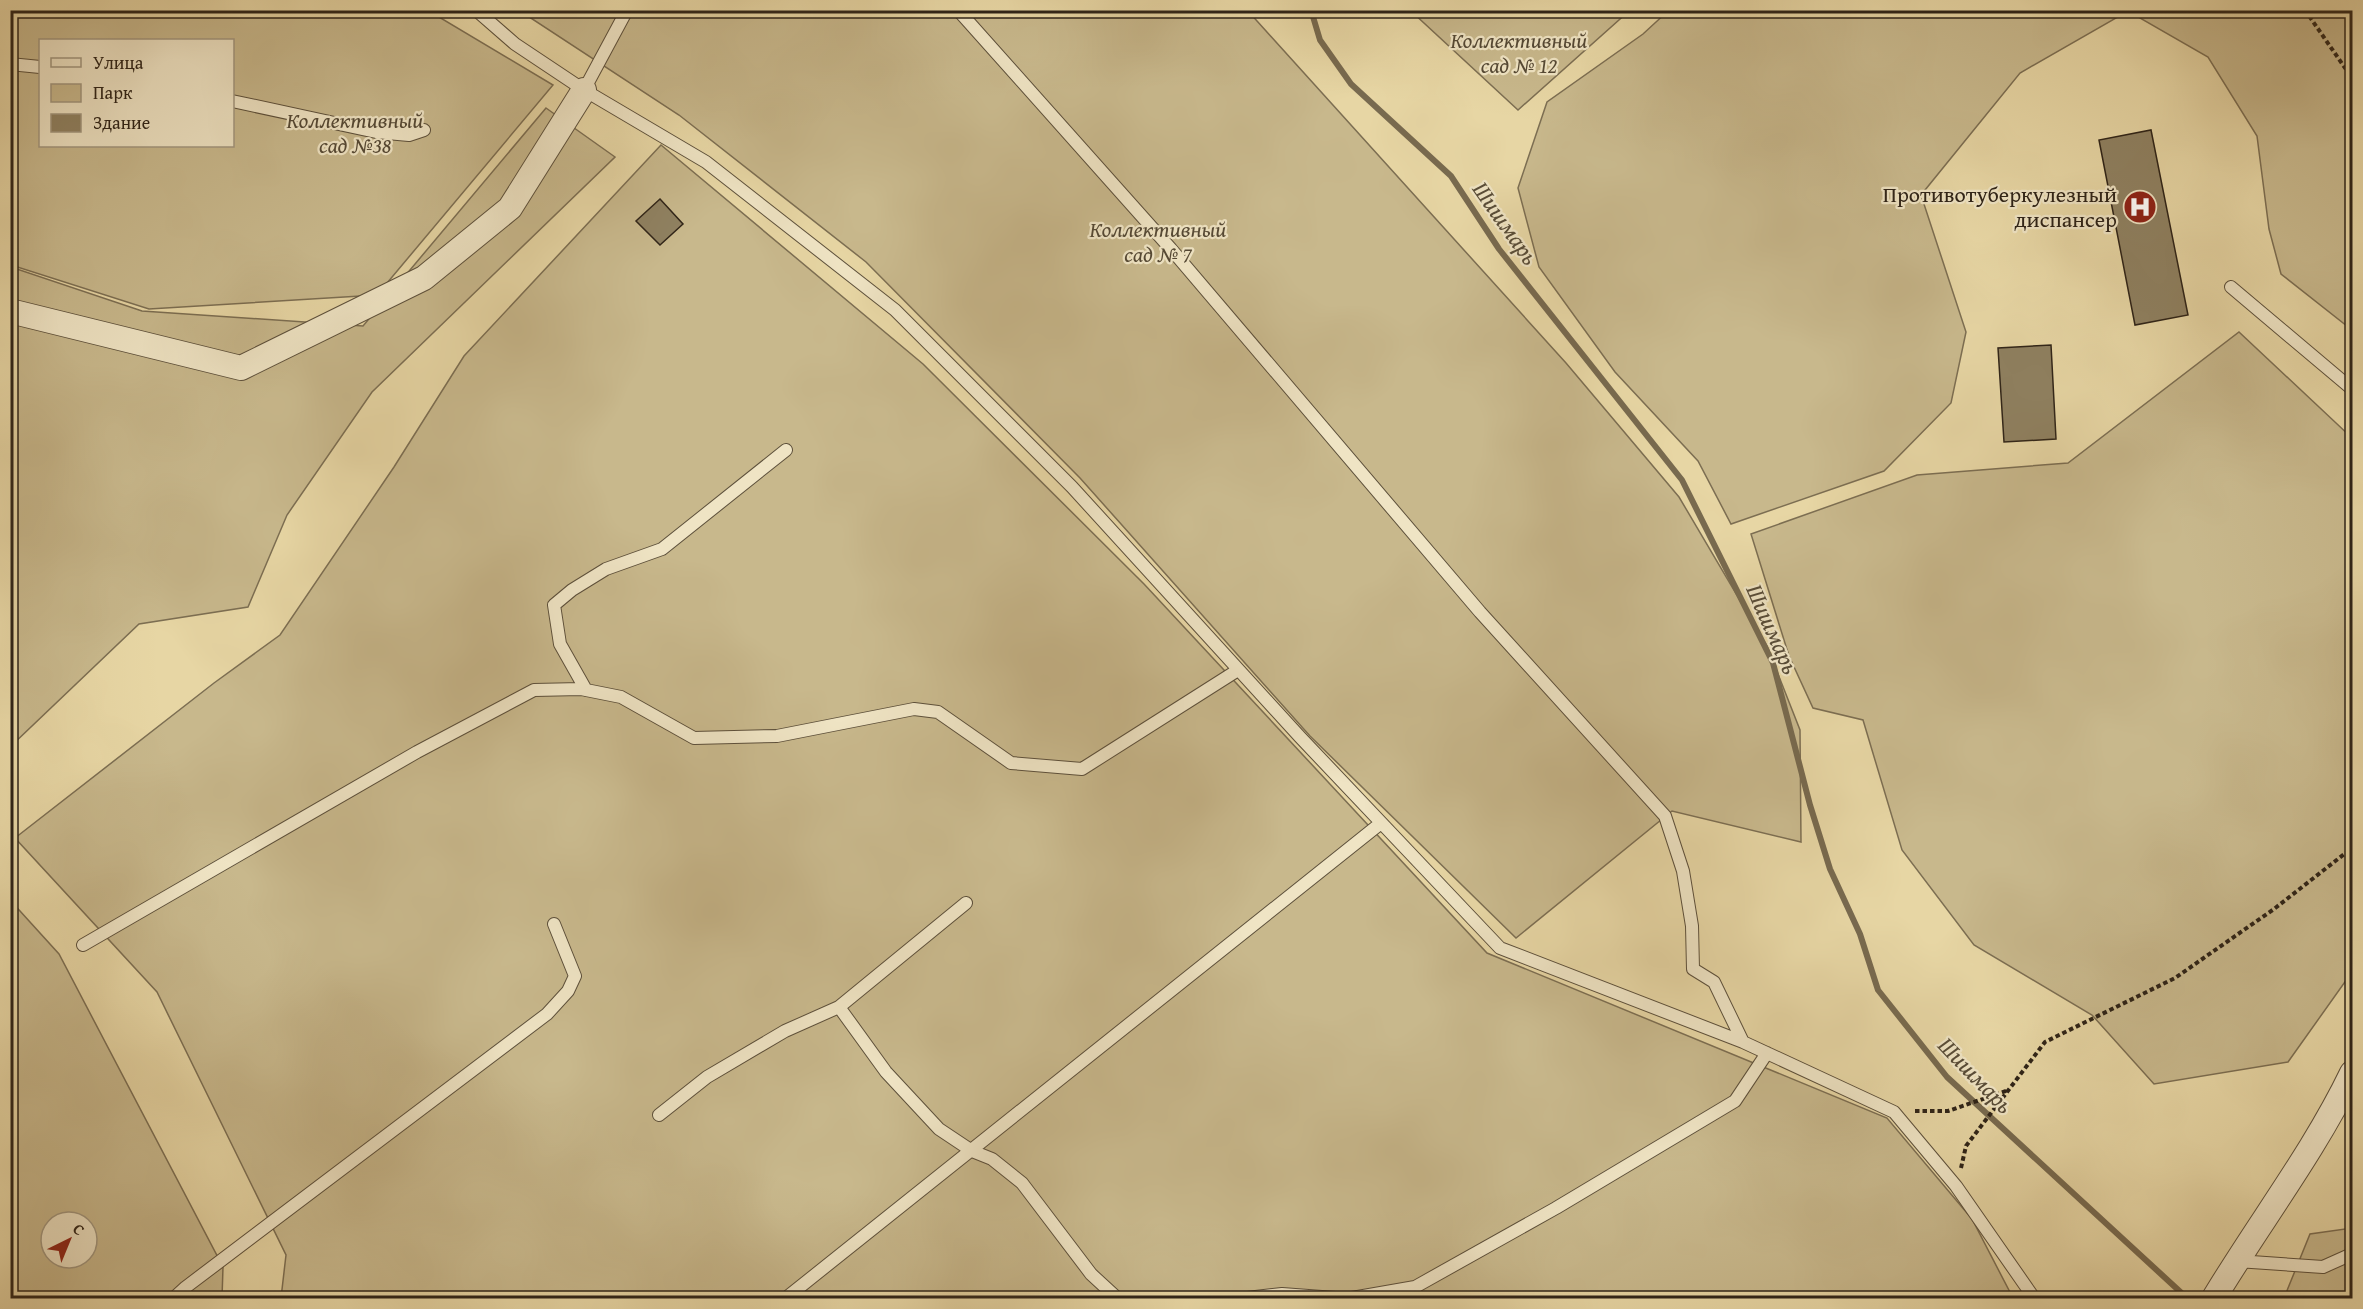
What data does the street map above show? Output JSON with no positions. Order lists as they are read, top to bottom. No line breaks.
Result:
{"water":["Шишмарь"],"parks":["Коллективный сад № 12","Коллективный сад №38","Коллективный сад № 7"],"places":{"hospital":["Противотуберкулезный диспансер"]},"legend":["Улица","Парк","Здание"],"north":"top right"}
